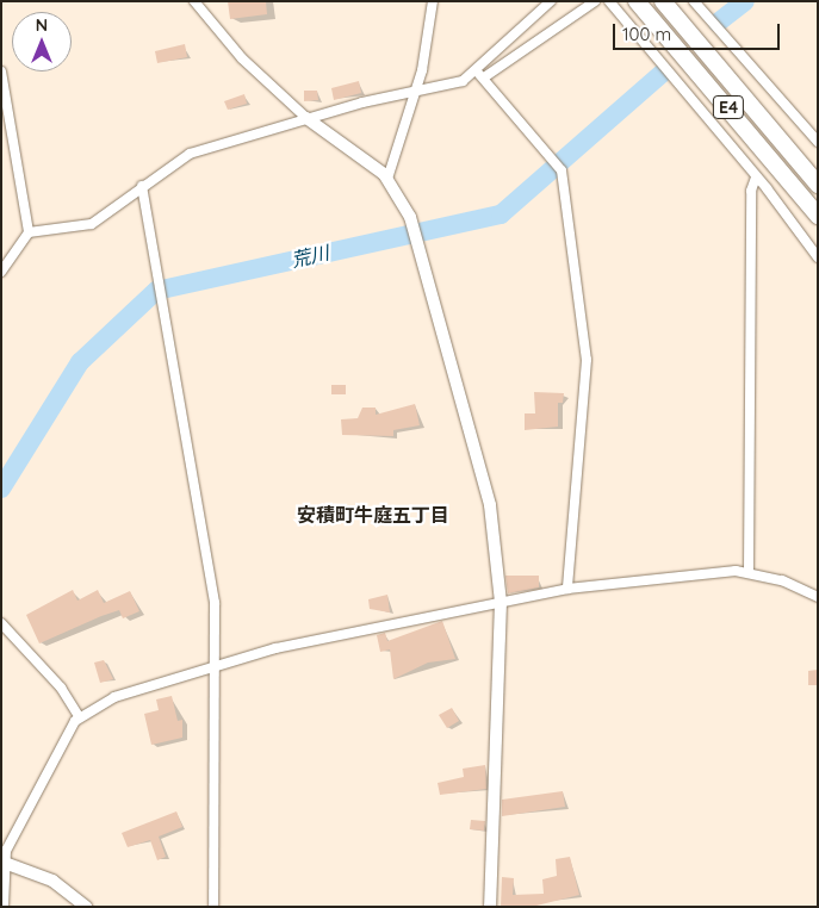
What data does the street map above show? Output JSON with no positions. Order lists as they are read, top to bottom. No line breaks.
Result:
{"streets":{"highway":["E4"]},"districts":["安積町牛庭五丁目"],"water":["荒川"],"scale_bar":"100 m","north":"top"}
